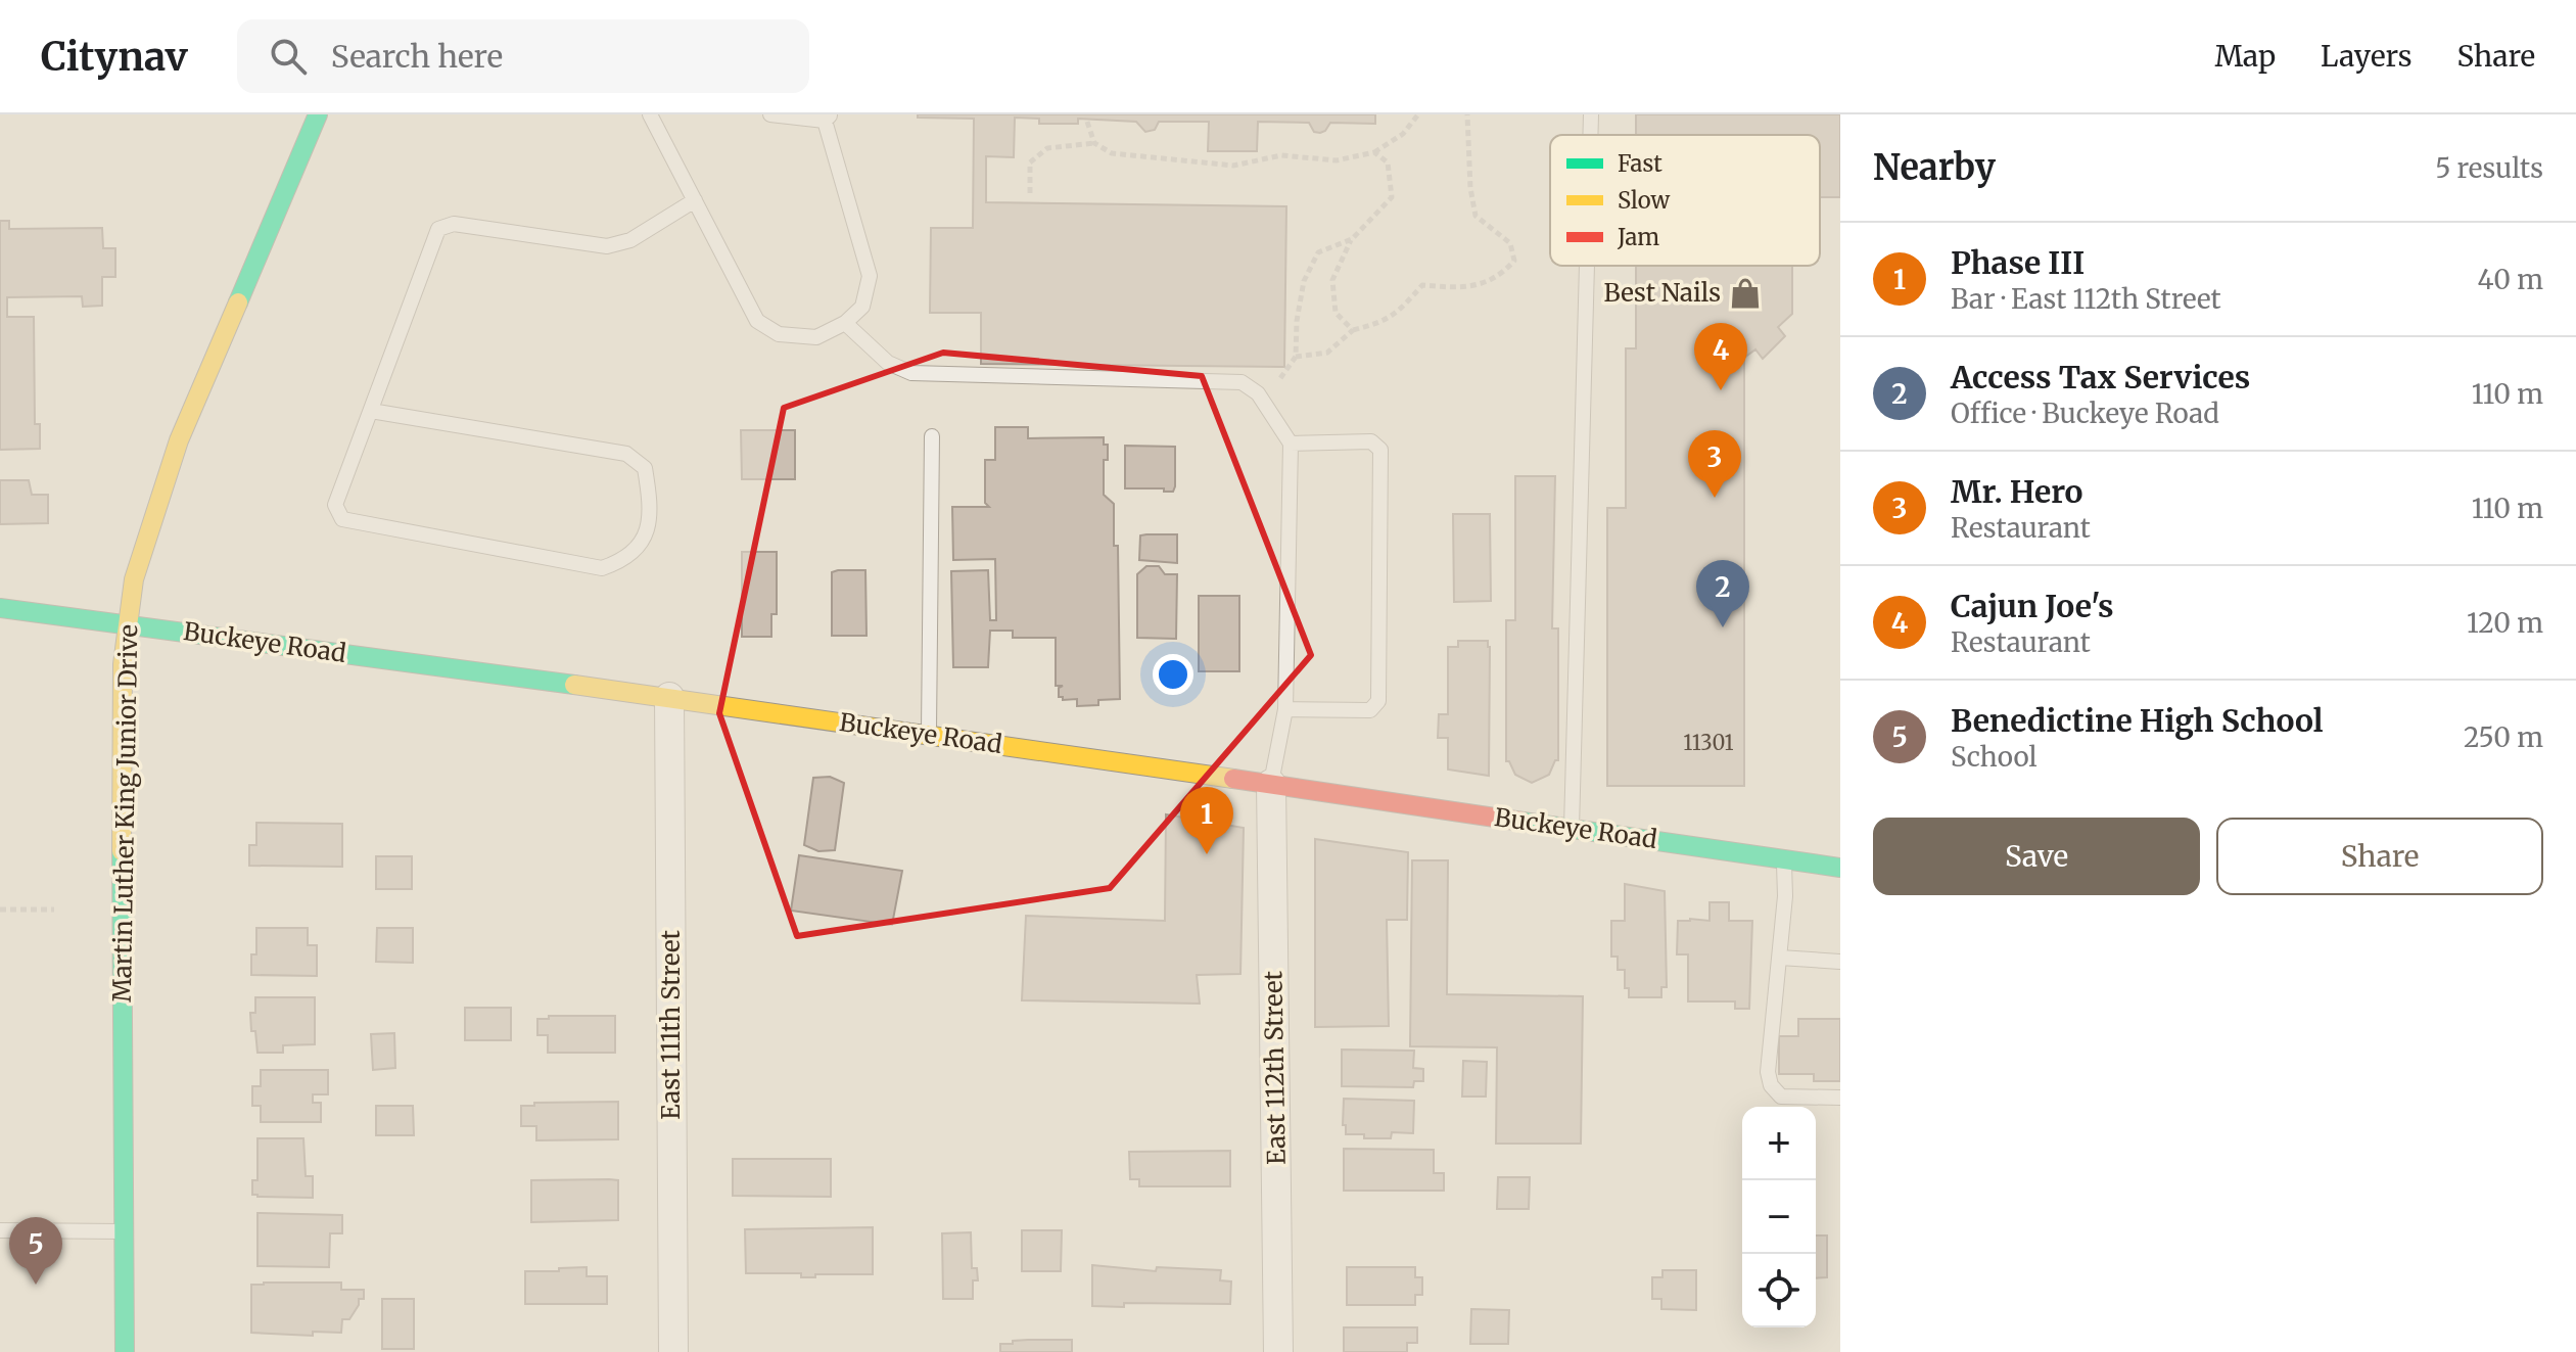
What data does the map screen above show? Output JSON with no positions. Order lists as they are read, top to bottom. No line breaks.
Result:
{"streets":{"street":["Buckeye Road","Martin Luther King Junior Drive","East 111th Street","East 112th Street"]},"crossings":[["Buckeye Road","Martin Luther King Junior Drive"],["Buckeye Road","East 111th Street"],["Buckeye Road","East 112th Street"]],"places":{"shop":["Best Nails"]},"house_numbers":["11301"],"legend":["Fast","Slow","Jam"],"page":{"header":"Citynav","search":"Search here","nav":["Map","Layers","Share"],"heading":["Nearby","5 results"],"list":[{"mark":"1","name":"Phase III","note":"Bar · East 112th Street","value":"40 m"},{"mark":"2","name":"Access Tax Services","note":"Office · Buckeye Road","value":"110 m"},{"mark":"3","name":"Mr. Hero","note":"Restaurant","value":"110 m"},{"mark":"4","name":"Cajun Joe's","note":"Restaurant","value":"120 m"},{"mark":"5","name":"Benedictine High School","note":"School","value":"250 m"}],"pins":["4","3","2","1","5"],"buttons":["Save","Share"],"map_buttons":["+","−"]}}
